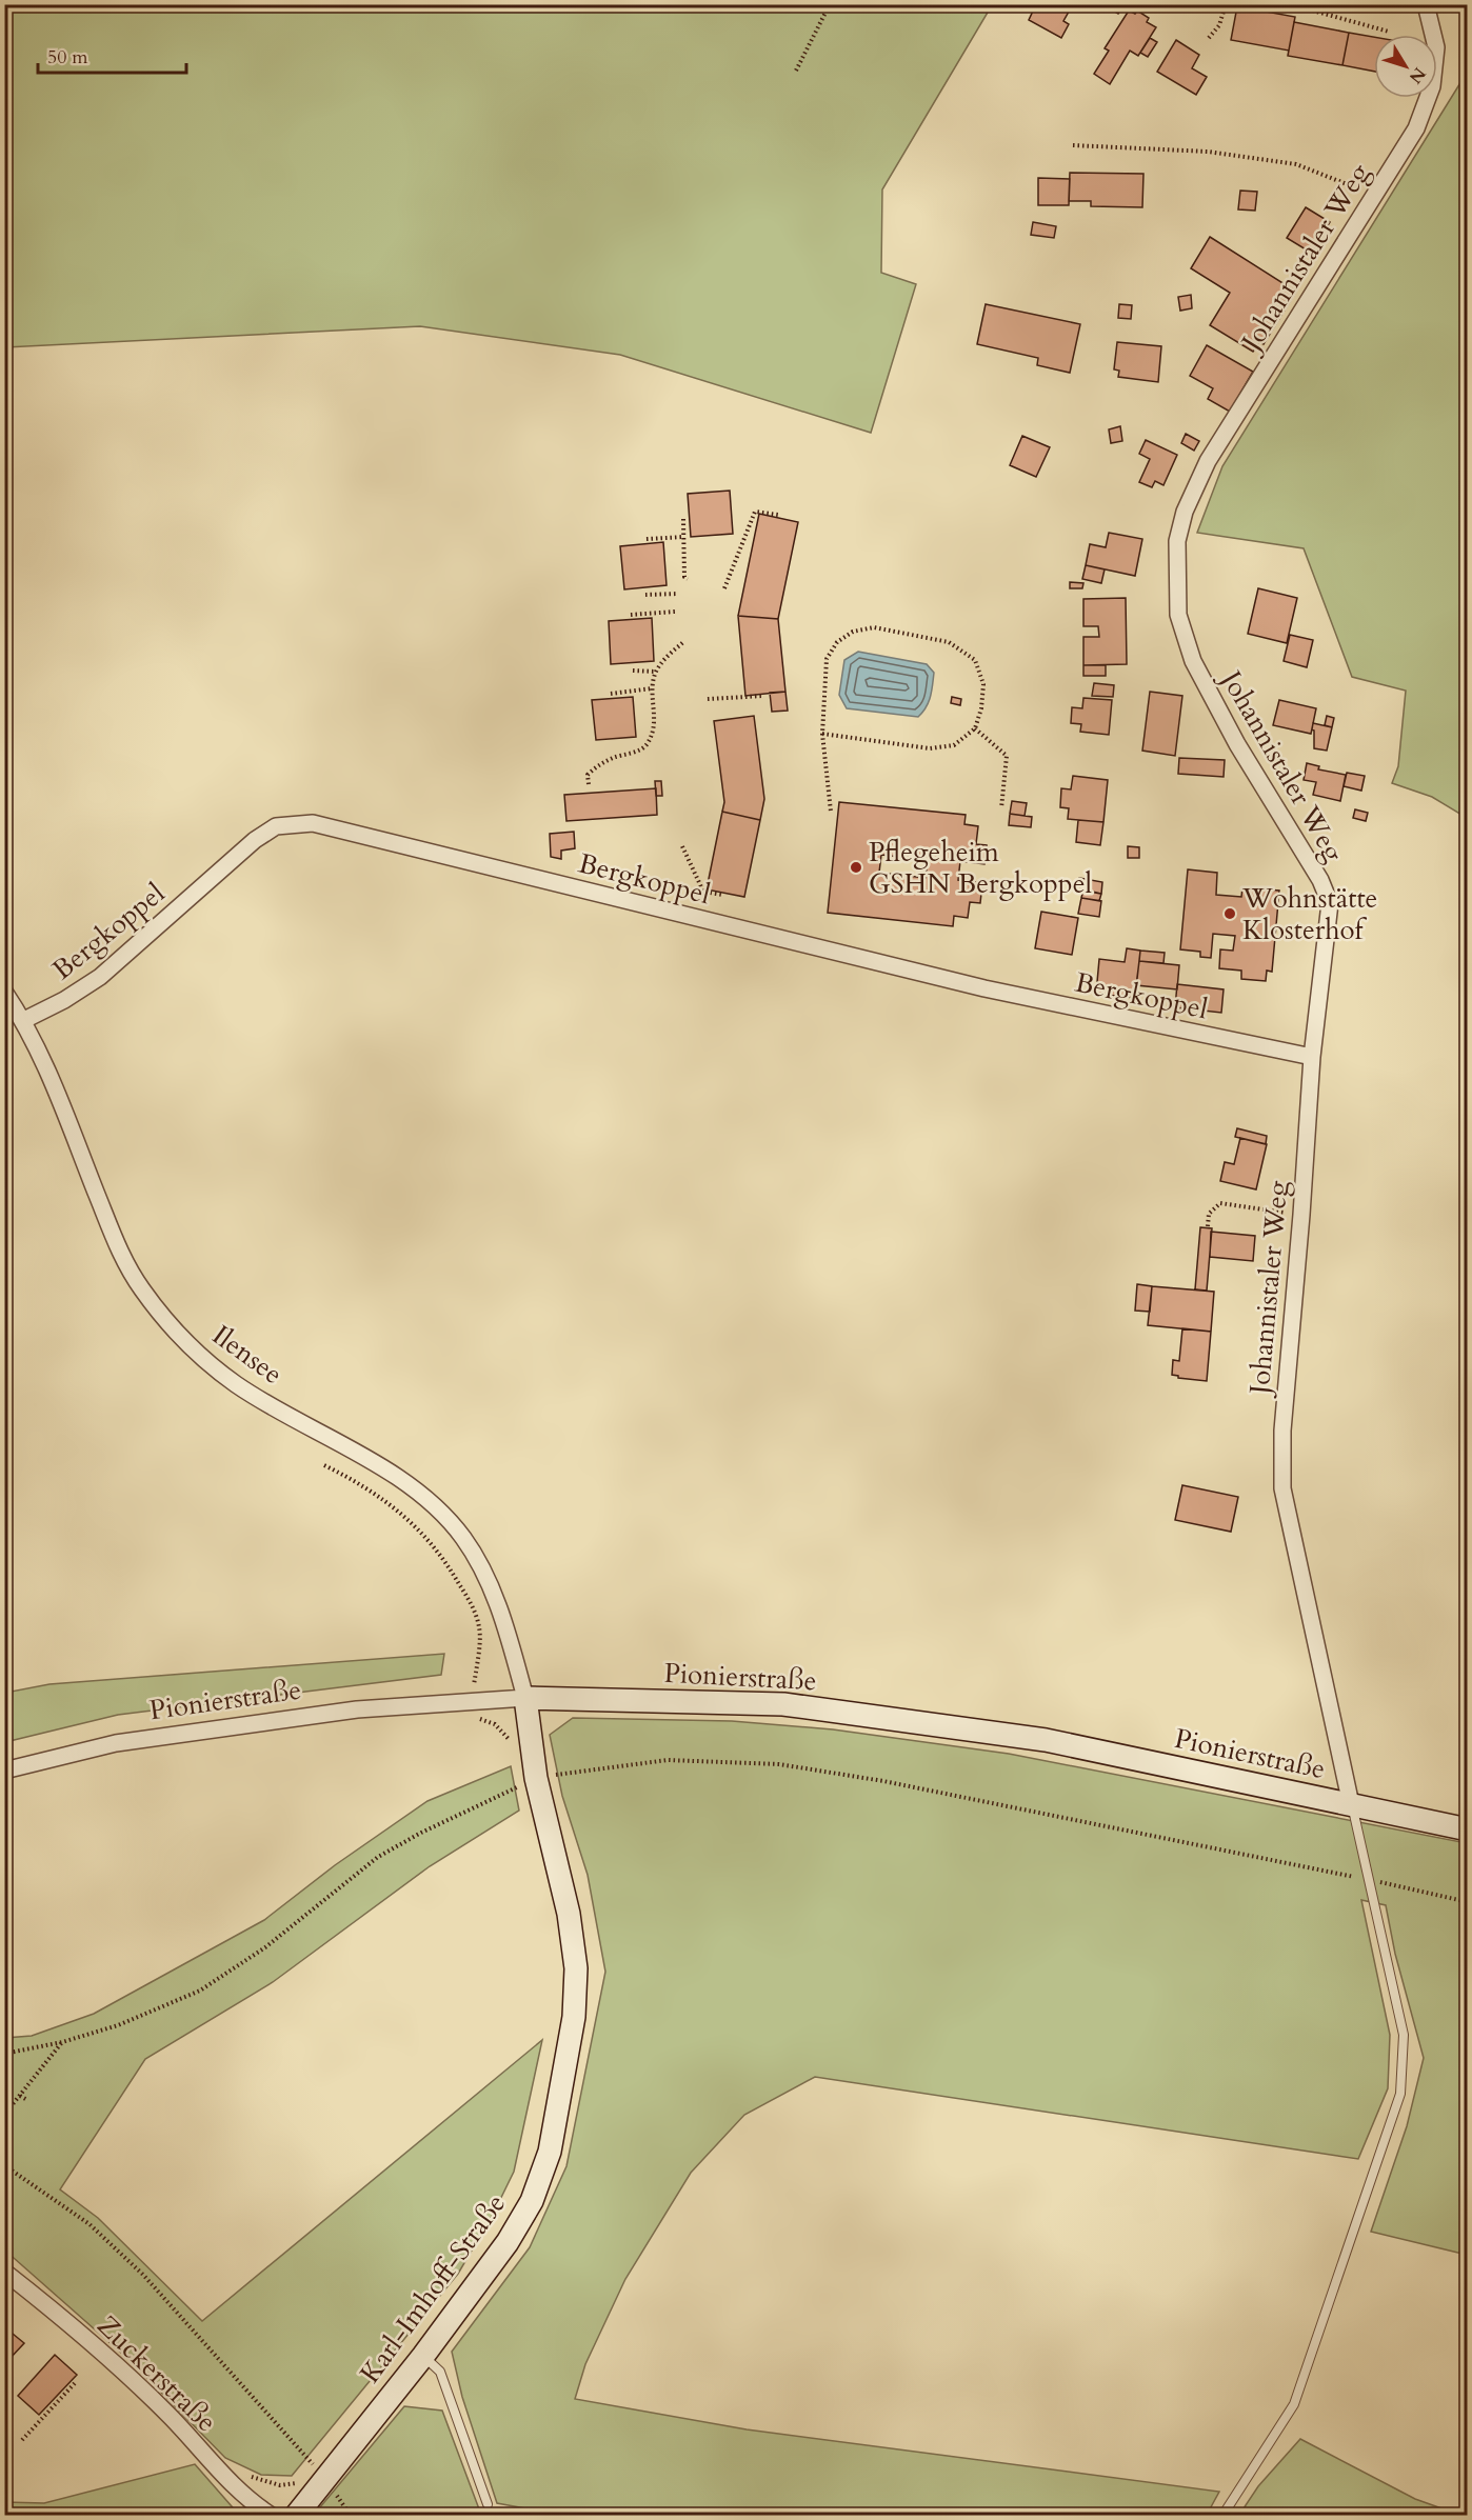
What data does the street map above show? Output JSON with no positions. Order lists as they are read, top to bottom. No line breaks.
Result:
{"streets":{"street":["Johannistaler Weg","Bergkoppel","Ilensee","Pionierstraße","Karl-Imhoff-Straße","Zuckerstraße"]},"crossings":[["Johannistaler Weg","Bergkoppel"],["Johannistaler Weg","Pionierstraße"],["Bergkoppel","Ilensee"],["Ilensee","Pionierstraße"],["Ilensee","Karl-Imhoff-Straße"],["Pionierstraße","Karl-Imhoff-Straße"]],"places":["Pflegeheim GSHN Bergkoppel","Wohnstätte Klosterhof"],"scale_bar":"50 m","north":"bottom right"}
